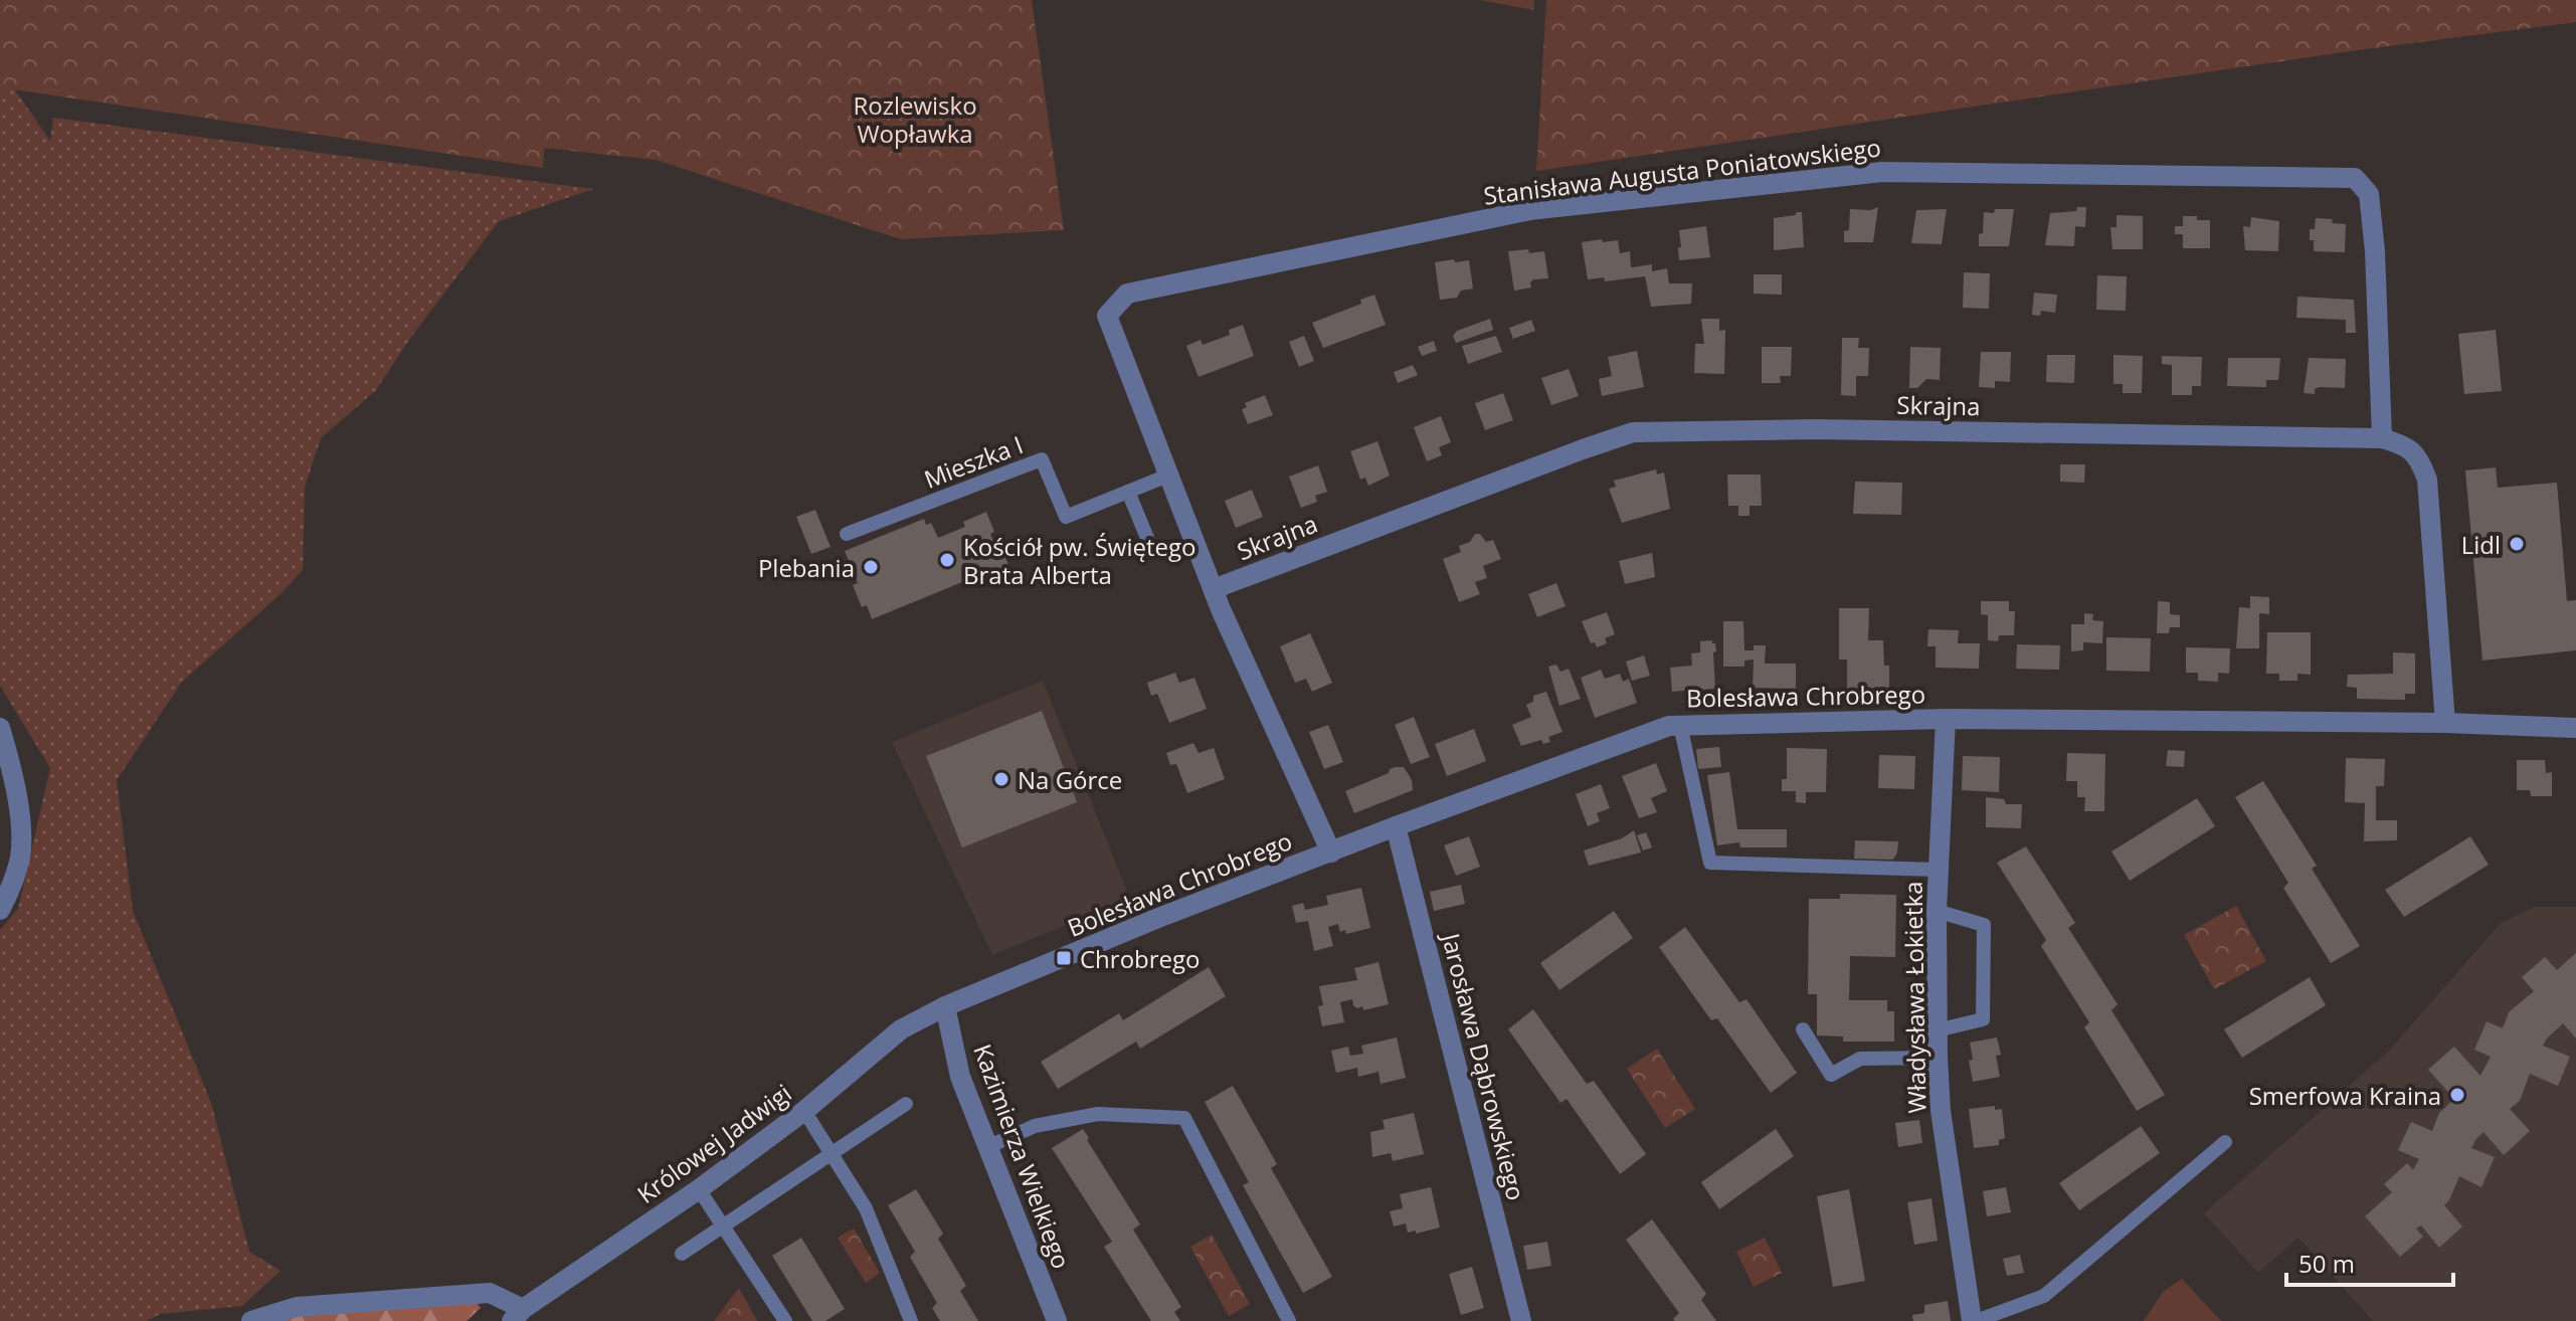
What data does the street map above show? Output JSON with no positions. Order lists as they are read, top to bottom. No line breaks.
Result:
{"streets":{"street":["Stanisława Augusta Poniatowskiego","Skrajna","Bolesława Chrobrego","Władysława Łokietka","Jarosława Dąbrowskiego","Królowej Jadwigi","Kazimierza Wielkiego"],"lane":["Mieszka I"]},"crossings":[["Stanisława Augusta Poniatowskiego","Skrajna"],["Stanisława Augusta Poniatowskiego","Mieszka I"],["Stanisława Augusta Poniatowskiego","Bolesława Chrobrego"],["Skrajna","Bolesława Chrobrego"],["Bolesława Chrobrego","Władysława Łokietka"],["Bolesława Chrobrego","Jarosława Dąbrowskiego"],["Bolesława Chrobrego","Królowej Jadwigi"],["Bolesława Chrobrego","Kazimierza Wielkiego"],["Królowej Jadwigi","Kazimierza Wielkiego"]],"parks":["Rozlewisko Wopławka"],"places":{"other":["Lidl","Kościół pw. Świętego Brata Alberta","Plebania","Na Górce","Smerfowa Kraina"],"transit":["Chrobrego"]},"scale_bar":"50 m"}
